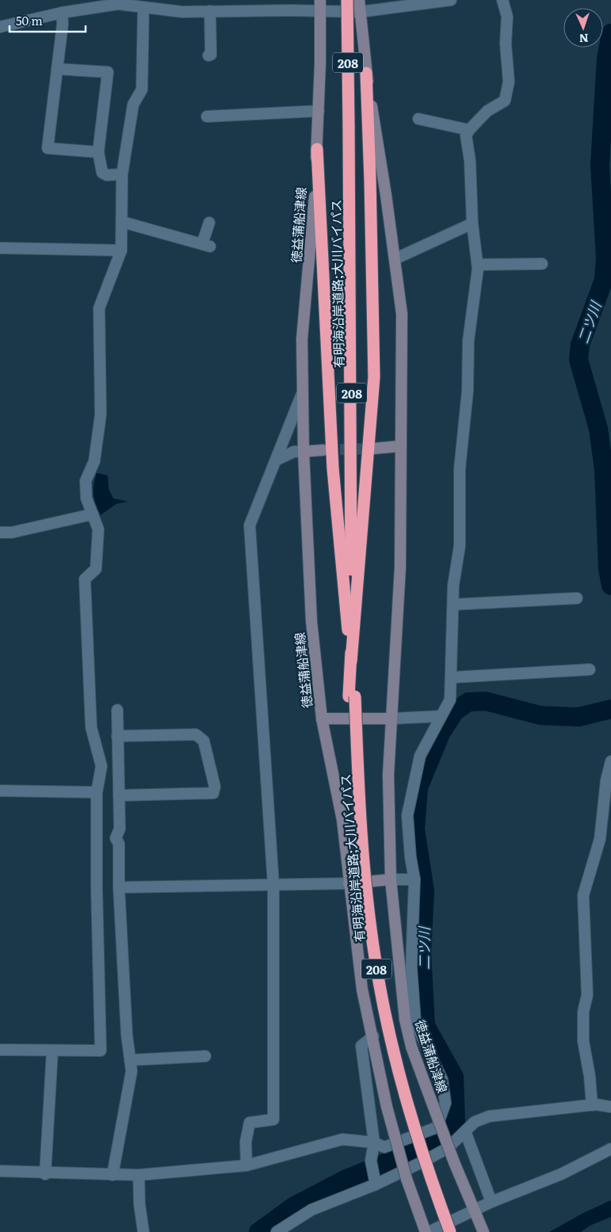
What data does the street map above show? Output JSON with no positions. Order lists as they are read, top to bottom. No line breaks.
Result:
{"streets":{"highway":["208","有明海沿岸道路;大川バイパス"],"main road":["徳益蒲船津線"]},"water":["二ツ川"],"scale_bar":"50 m","north":"bottom"}
